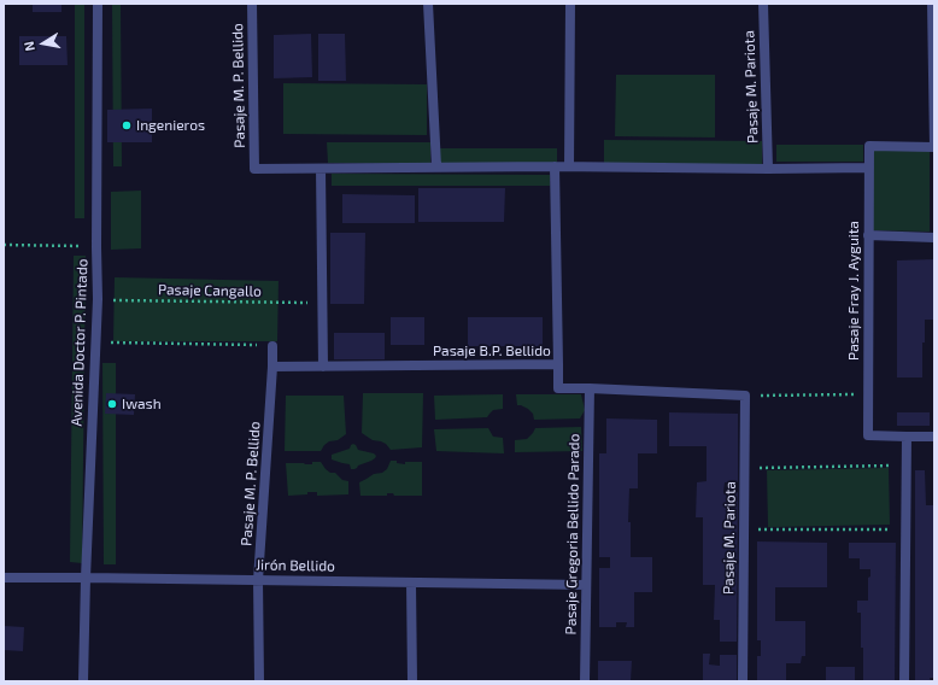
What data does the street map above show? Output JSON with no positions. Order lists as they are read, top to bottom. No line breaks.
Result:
{"streets":{"street":["Pasaje M. P. Bellido","Pasaje M. Pariota","Pasaje Fray J. Ayguita","Avenida Doctor P. Pintado","Pasaje B.P. Bellido","Pasaje Gregoria Bellido Parado","Jirón Bellido"],"path":["Pasaje Cangallo"]},"crossings":[["Pasaje M. P. Bellido","Pasaje B.P. Bellido"],["Pasaje M. P. Bellido","Jirón Bellido"],["Pasaje M. Pariota","Pasaje B.P. Bellido"],["Pasaje Cangallo","Avenida Doctor P. Pintado"],["Avenida Doctor P. Pintado","Jirón Bellido"],["Pasaje B.P. Bellido","Pasaje Gregoria Bellido Parado"],["Pasaje Gregoria Bellido Parado","Jirón Bellido"]],"places":["Ingenieros","Iwash"],"north":"left"}
